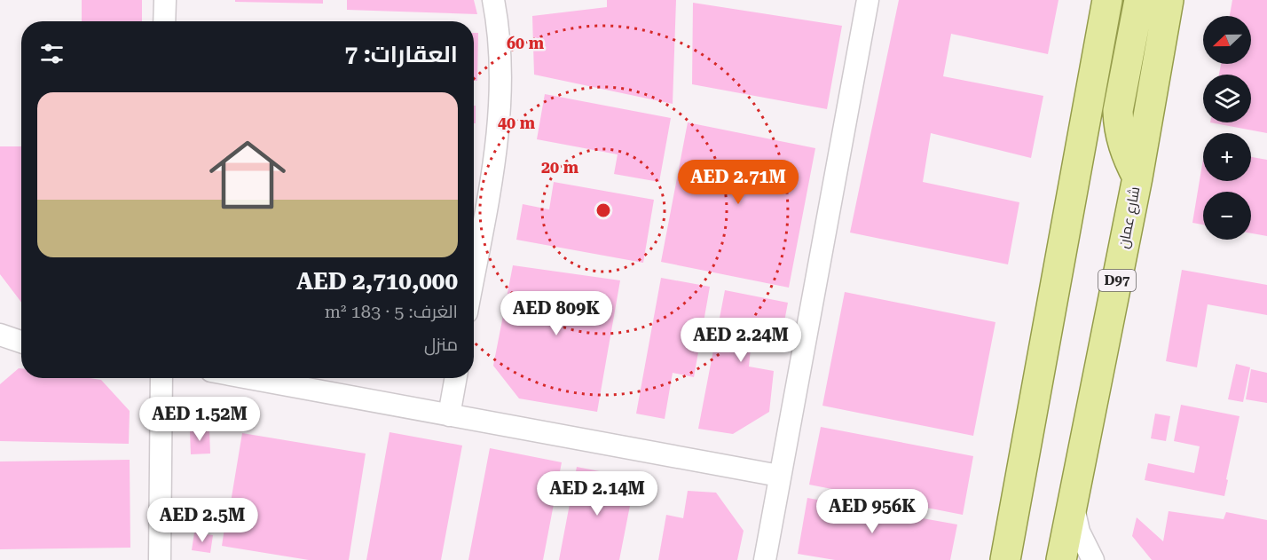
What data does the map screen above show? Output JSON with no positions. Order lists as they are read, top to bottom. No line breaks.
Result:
{"streets":{"main road":["شارع عمان","D97"]},"north":"left","page":{"map_buttons":["+","−"],"heading":"العقارات: 7","list":[{"name":"AED 2,710,000","note":"الغرف: 5 · 183 m² · منزل"}],"price":["AED 2.71M","AED 809K","AED 2.24M","AED 1.52M","AED 2.14M","AED 956K","AED 2.5M"]},"rings":["60 m","40 m","20 m"]}
